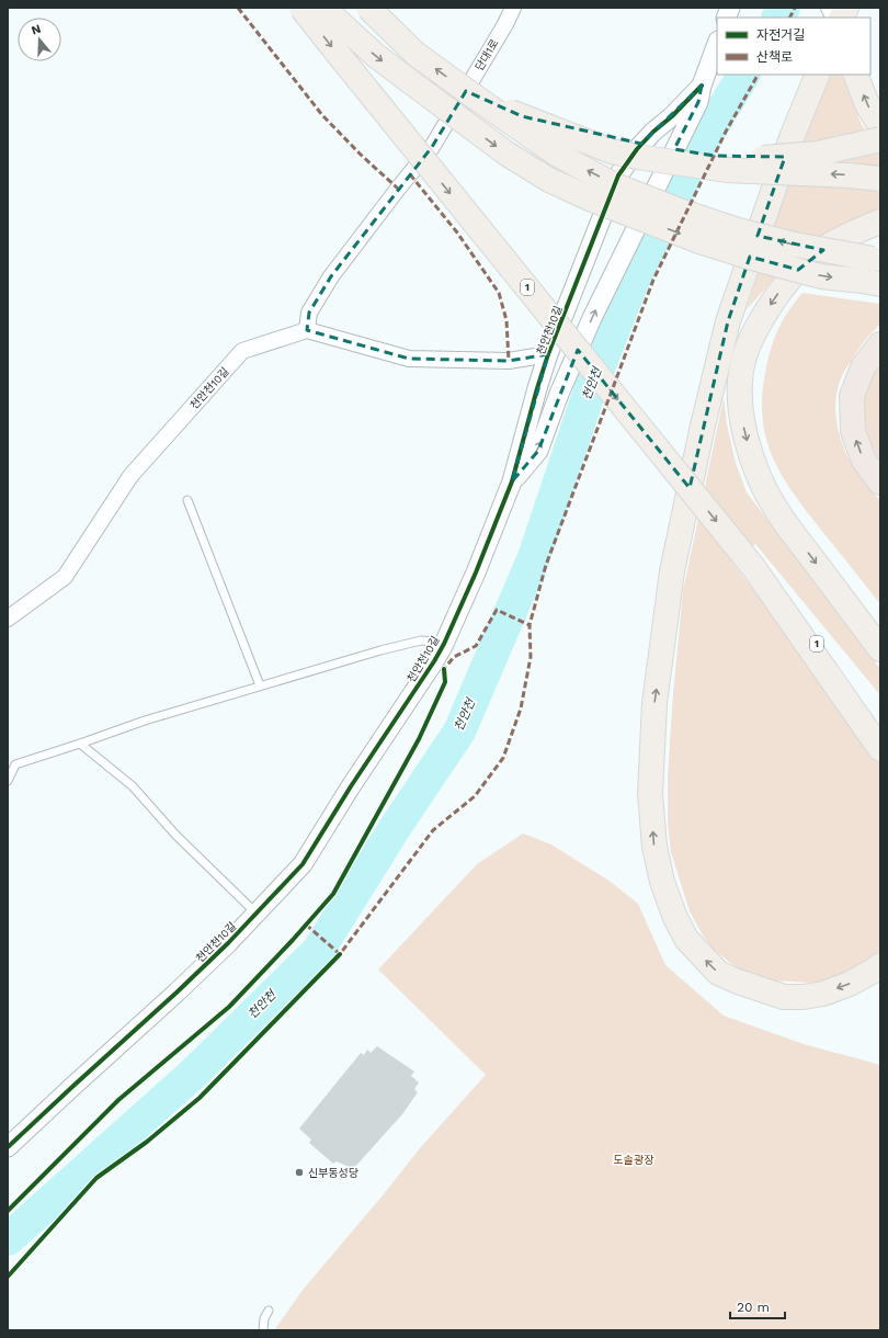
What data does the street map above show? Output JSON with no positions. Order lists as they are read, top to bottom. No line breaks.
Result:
{"streets":{"highway":["1"],"street":["단대1로","천안천10길"]},"crossings":[["단대1로","천안천10길"]],"water":["천안천"],"parks":["도솔광장"],"places":["신부동성당"],"legend":["자전거길","산책로"],"scale_bar":"20 m","north":"top"}
